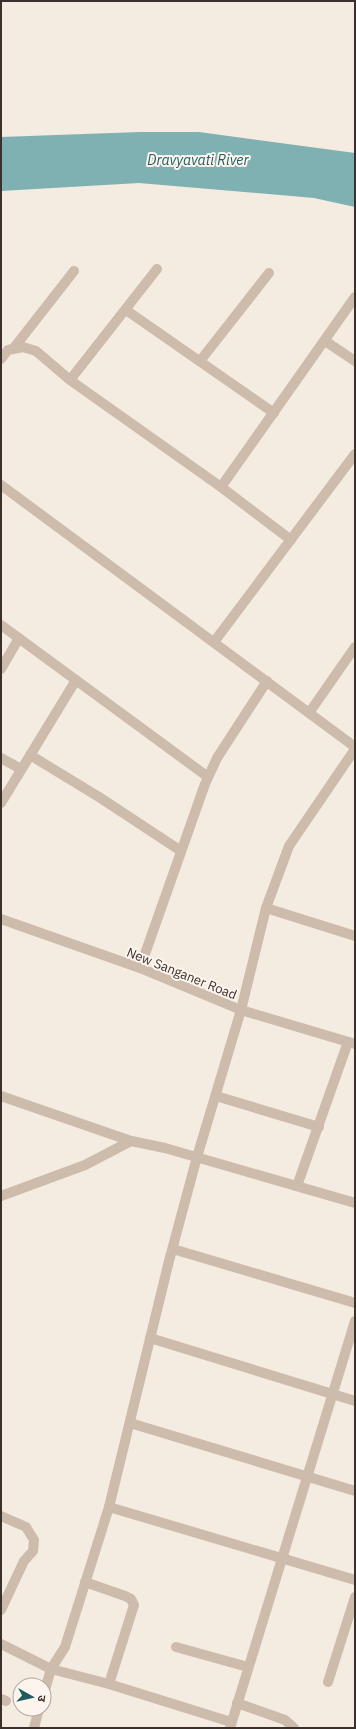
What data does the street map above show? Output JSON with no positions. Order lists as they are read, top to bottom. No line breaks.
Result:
{"streets":{"street":["New Sanganer Road"]},"water":["Dravyavati River"],"north":"right"}
